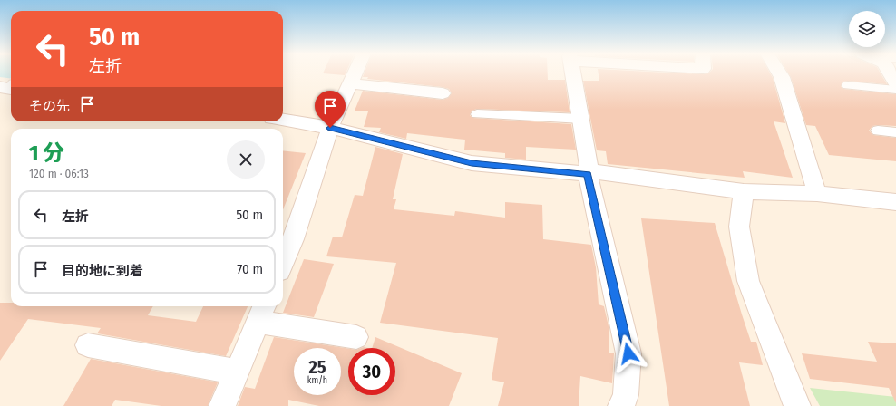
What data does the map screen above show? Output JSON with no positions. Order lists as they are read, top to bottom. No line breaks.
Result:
{"page":{"turn":["50 m","左折"],"then":"その先","heading":["1 分","120 m · 06:13"],"list":[{"name":"左折","value":"50 m"},{"name":"目的地に到着","value":"70 m"}],"speed":"25 km/h","limit":"30"}}
